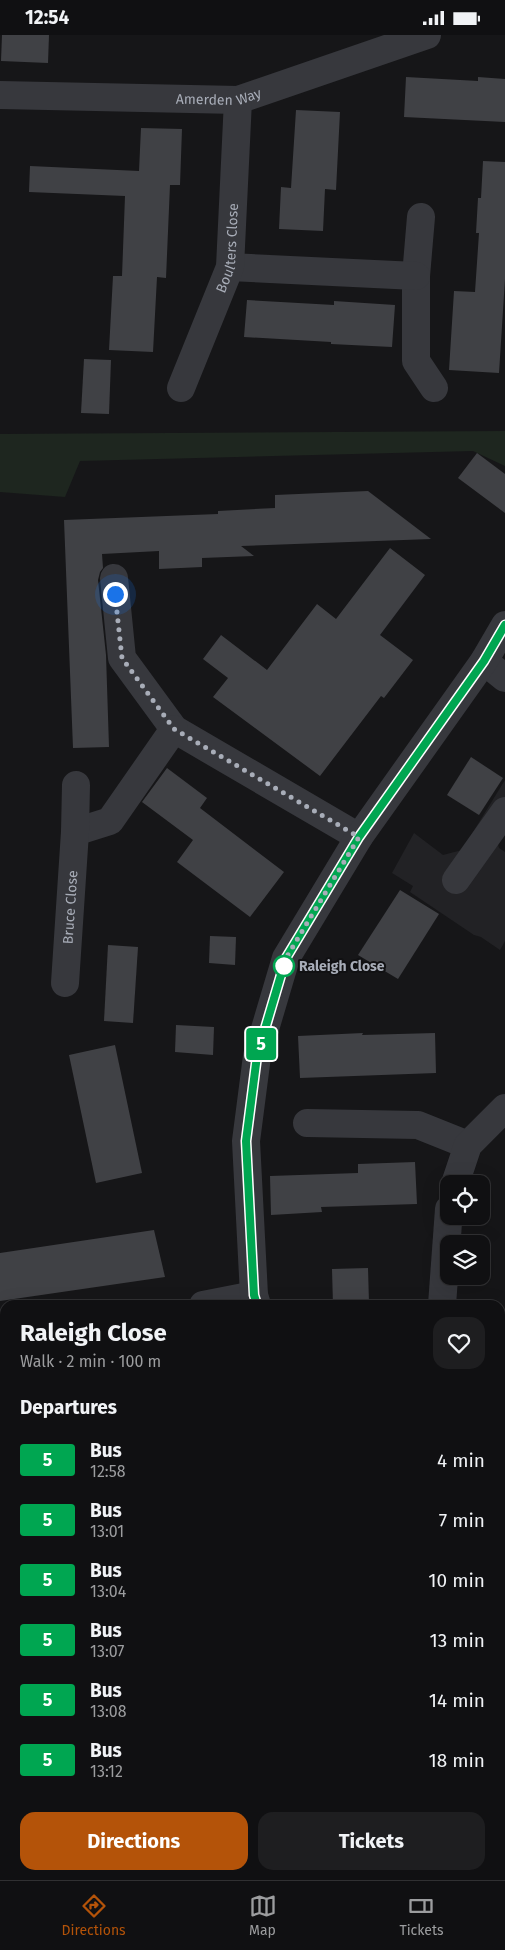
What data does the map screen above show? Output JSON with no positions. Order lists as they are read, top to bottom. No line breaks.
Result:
{"streets":{"street":["Amerden Way","Boulters Close","Bruce Close"]},"crossings":[["Amerden Way","Boulters Close"]],"places":["Raleigh Close"],"lines":["bus line 5"],"page":{"status":"12:54","on_map":"5","heading":[["Raleigh Close","Walk · 2 min · 100 m"],"Departures"],"list":[{"mark":"5","name":"Bus","note":"12:58","value":"4 min"},{"mark":"5","name":"Bus","note":"13:01","value":"7 min"},{"mark":"5","name":"Bus","note":"13:04","value":"10 min"},{"mark":"5","name":"Bus","note":"13:07","value":"13 min"},{"mark":"5","name":"Bus","note":"13:08","value":"14 min"},{"mark":"5","name":"Bus","note":"13:12","value":"18 min"}],"buttons":["Directions","Tickets"],"tabs":["Directions","Map","Tickets"]}}
